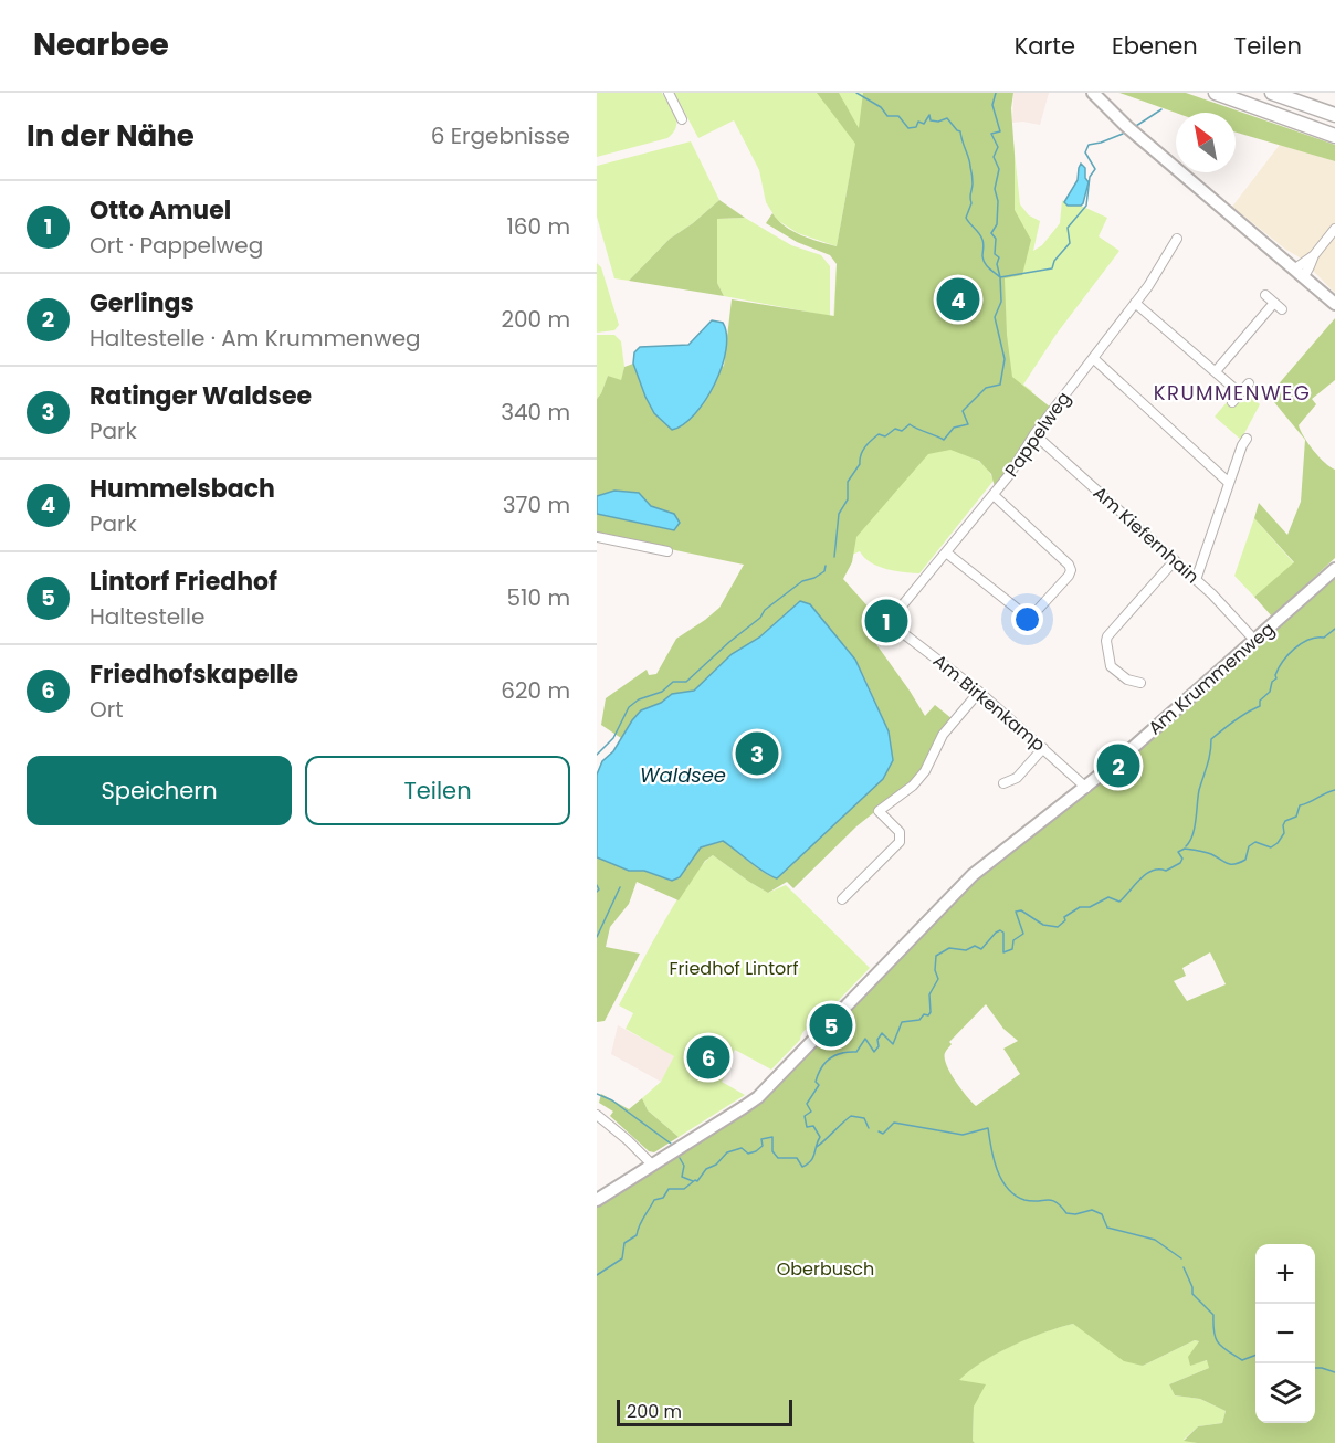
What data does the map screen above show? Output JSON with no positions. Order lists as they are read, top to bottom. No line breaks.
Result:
{"streets":{"main road":["Am Krummenweg"],"street":["Pappelweg","Am Kiefernhain","Am Birkenkamp"]},"crossings":[["Pappelweg","Am Kiefernhain"],["Pappelweg","Am Birkenkamp"],["Am Kiefernhain","Am Krummenweg"],["Am Krummenweg","Am Birkenkamp"]],"districts":["KRUMMENWEG"],"water":["Waldsee"],"parks":["Friedhof Lintorf","Oberbusch"],"scale_bar":"200 m","north":"top left","page":{"header":"Nearbee","nav":["Karte","Ebenen","Teilen"],"heading":["In der Nähe","6 Ergebnisse"],"list":[{"mark":"1","name":"Otto Amuel","note":"Ort · Pappelweg","value":"160 m"},{"mark":"2","name":"Gerlings","note":"Haltestelle · Am Krummenweg","value":"200 m"},{"mark":"3","name":"Ratinger Waldsee","note":"Park","value":"340 m"},{"mark":"4","name":"Hummelsbach","note":"Park","value":"370 m"},{"mark":"5","name":"Lintorf Friedhof","note":"Haltestelle","value":"510 m"},{"mark":"6","name":"Friedhofskapelle","note":"Ort","value":"620 m"}],"pins":["4","1","3","2","5","6"],"buttons":["Speichern","Teilen"],"map_buttons":["+","−"],"scale":"200 m"}}
